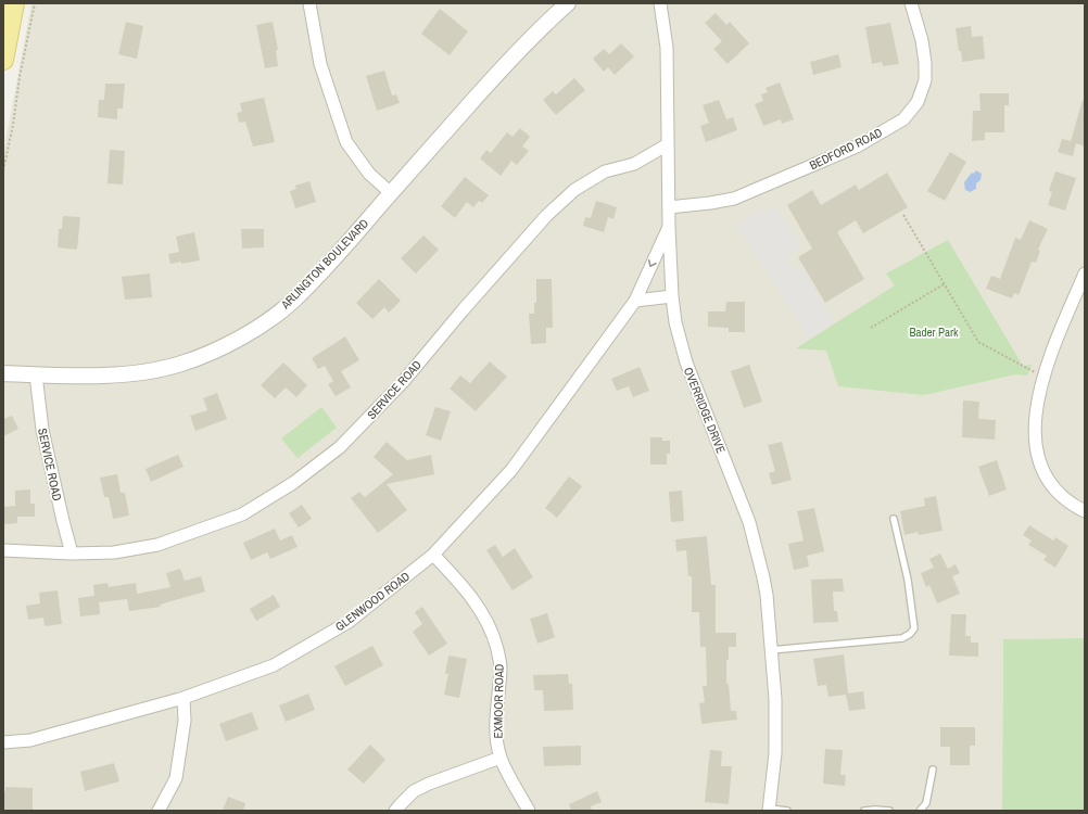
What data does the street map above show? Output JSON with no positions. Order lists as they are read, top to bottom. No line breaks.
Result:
{"streets":{"street":["BEDFORD ROAD","ARLINGTON BOULEVARD","SERVICE ROAD","OVERRIDGE DRIVE","GLENWOOD ROAD","EXMOOR ROAD"]},"crossings":[["BEDFORD ROAD","OVERRIDGE DRIVE"],["ARLINGTON BOULEVARD","SERVICE ROAD"],["SERVICE ROAD","OVERRIDGE DRIVE"],["OVERRIDGE DRIVE","GLENWOOD ROAD"],["GLENWOOD ROAD","EXMOOR ROAD"]],"parks":["Bader Park"]}
